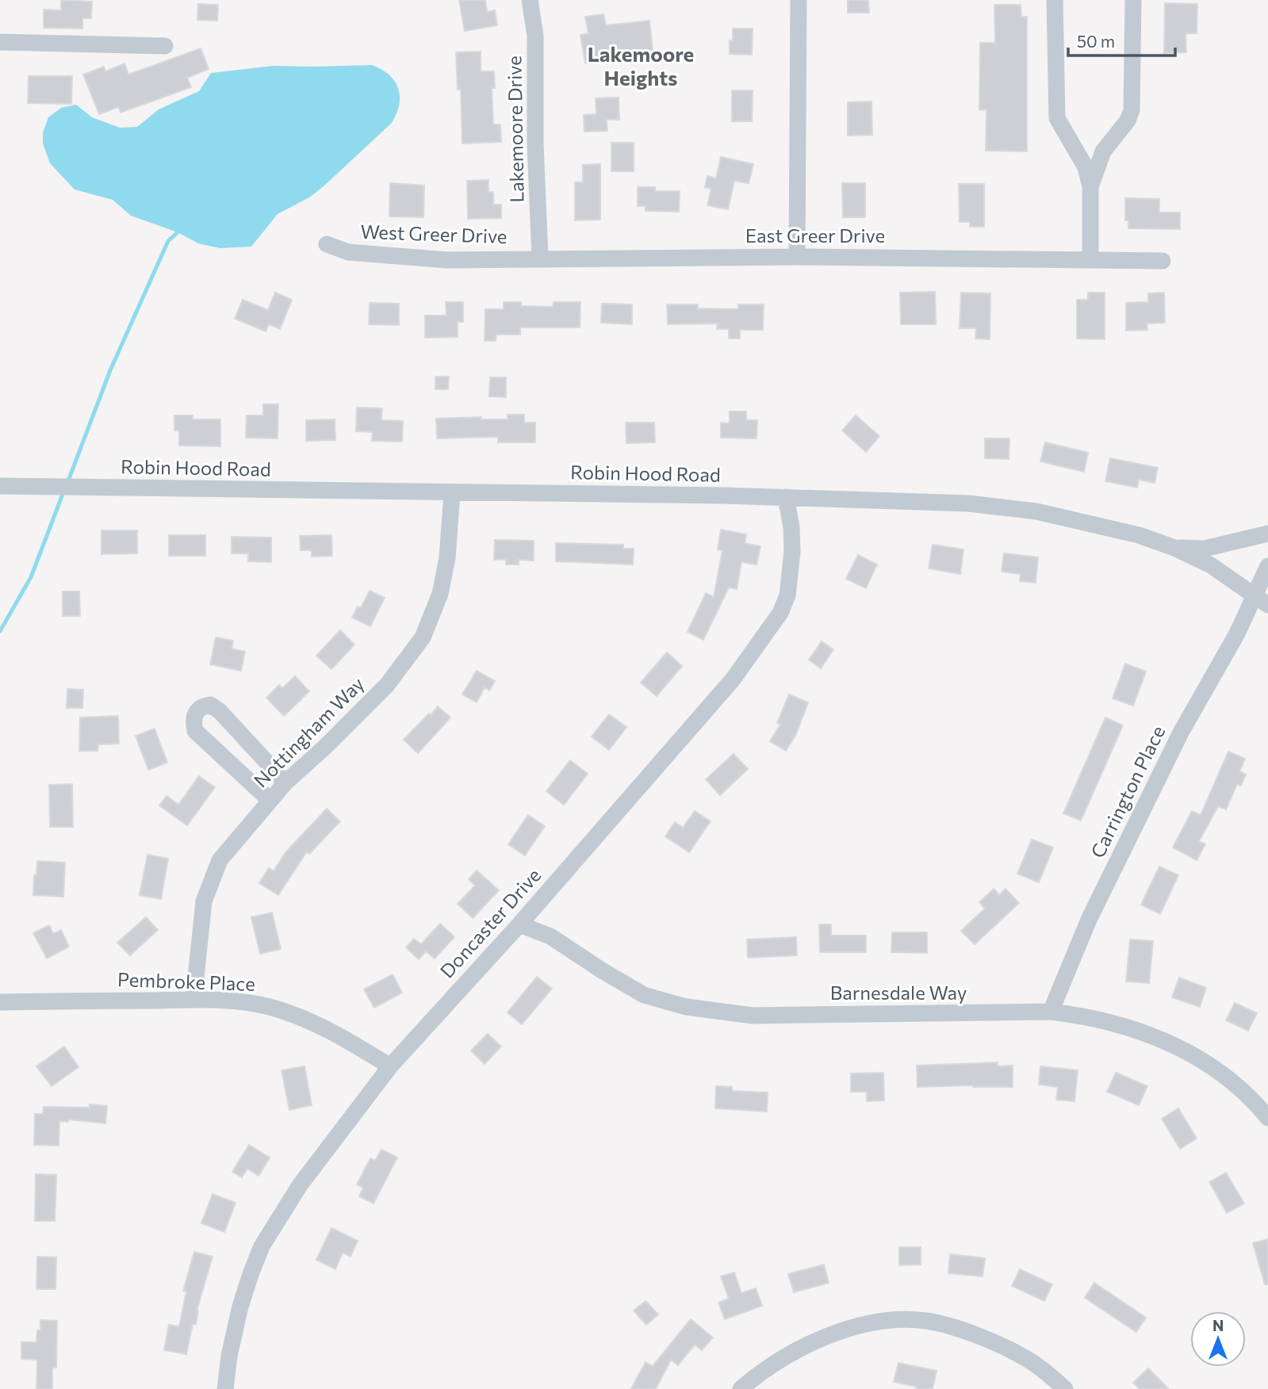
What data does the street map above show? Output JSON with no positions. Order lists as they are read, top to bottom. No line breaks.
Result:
{"streets":{"street":["Lakemoore Drive","West Greer Drive","East Greer Drive","Robin Hood Road","Nottingham Way","Carrington Place","Doncaster Drive","Pembroke Place","Barnesdale Way"]},"crossings":[["Lakemoore Drive","West Greer Drive"],["Lakemoore Drive","East Greer Drive"],["West Greer Drive","East Greer Drive"],["Robin Hood Road","Nottingham Way"],["Robin Hood Road","Carrington Place"],["Robin Hood Road","Doncaster Drive"],["Nottingham Way","Pembroke Place"],["Carrington Place","Barnesdale Way"],["Doncaster Drive","Pembroke Place"],["Doncaster Drive","Barnesdale Way"]],"districts":["Lakemoore Heights"],"scale_bar":"50 m","north":"top"}
